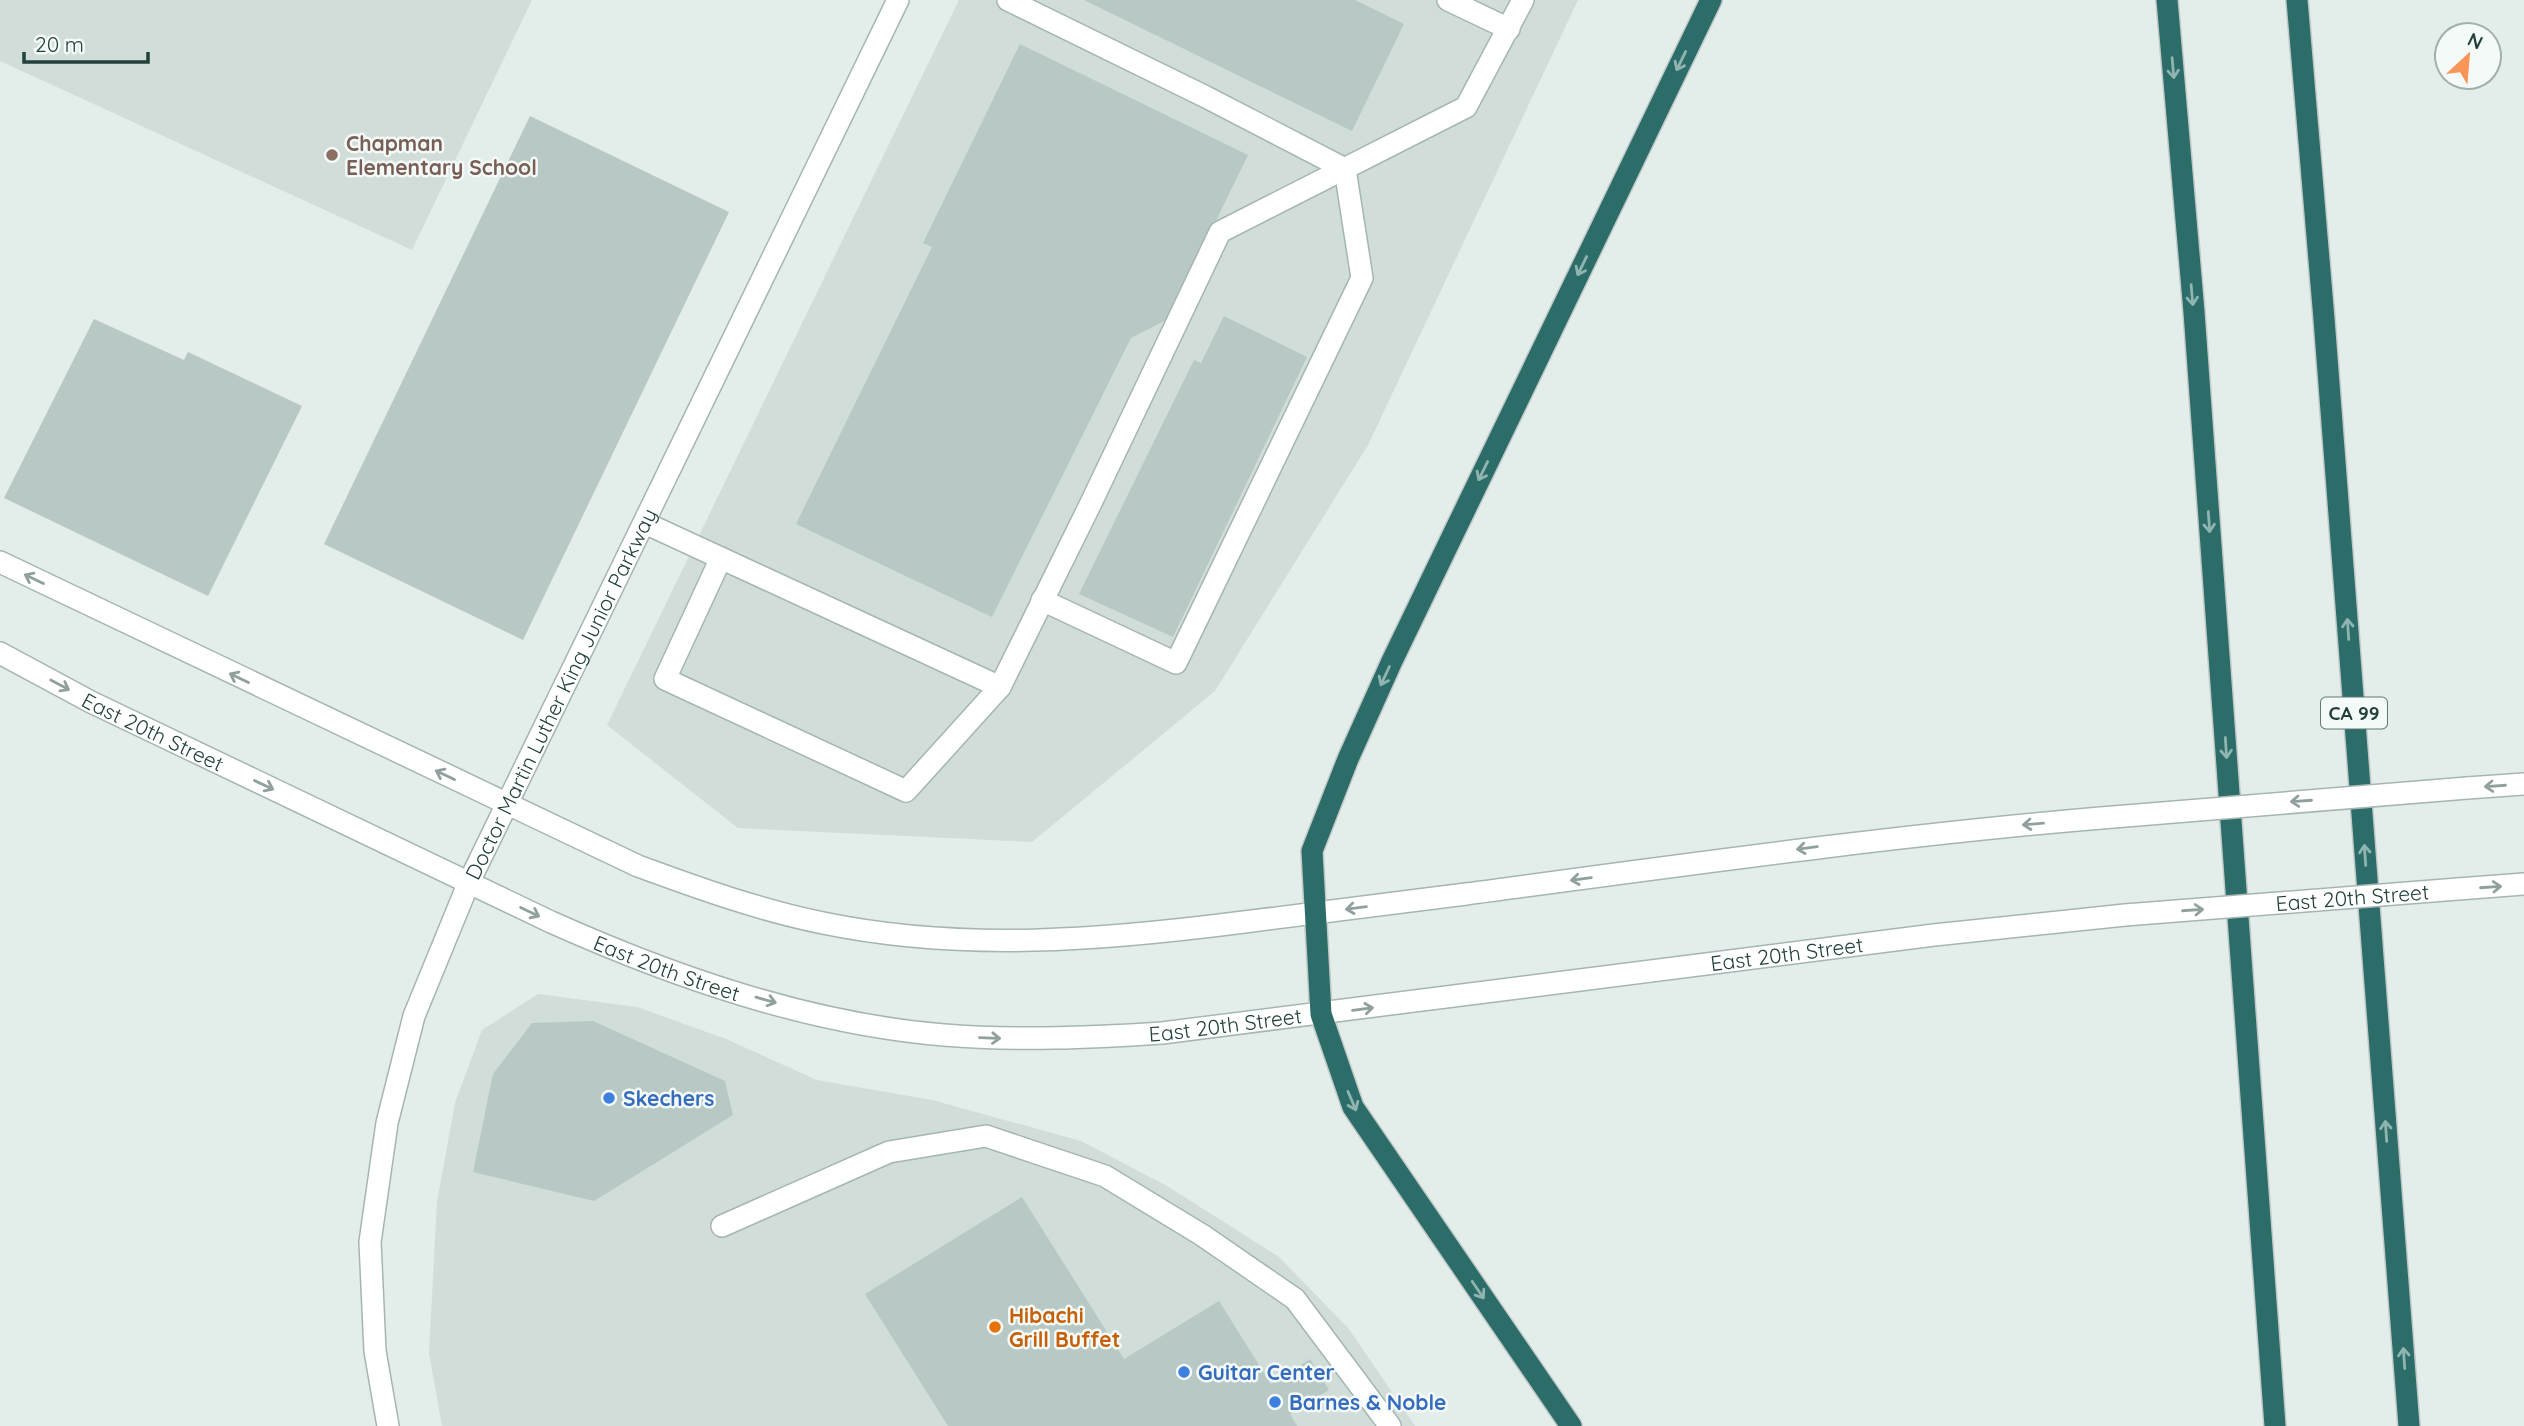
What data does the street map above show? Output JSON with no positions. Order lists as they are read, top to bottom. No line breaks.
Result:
{"streets":{"highway":["CA 99"],"street":["Doctor Martin Luther King Junior Parkway","East 20th Street"]},"crossings":[["Doctor Martin Luther King Junior Parkway","East 20th Street"]],"places":["Chapman Elementary School","Skechers","Hibachi Grill Buffet","Guitar Center","Barnes & Noble"],"scale_bar":"20 m","north":"top right"}
